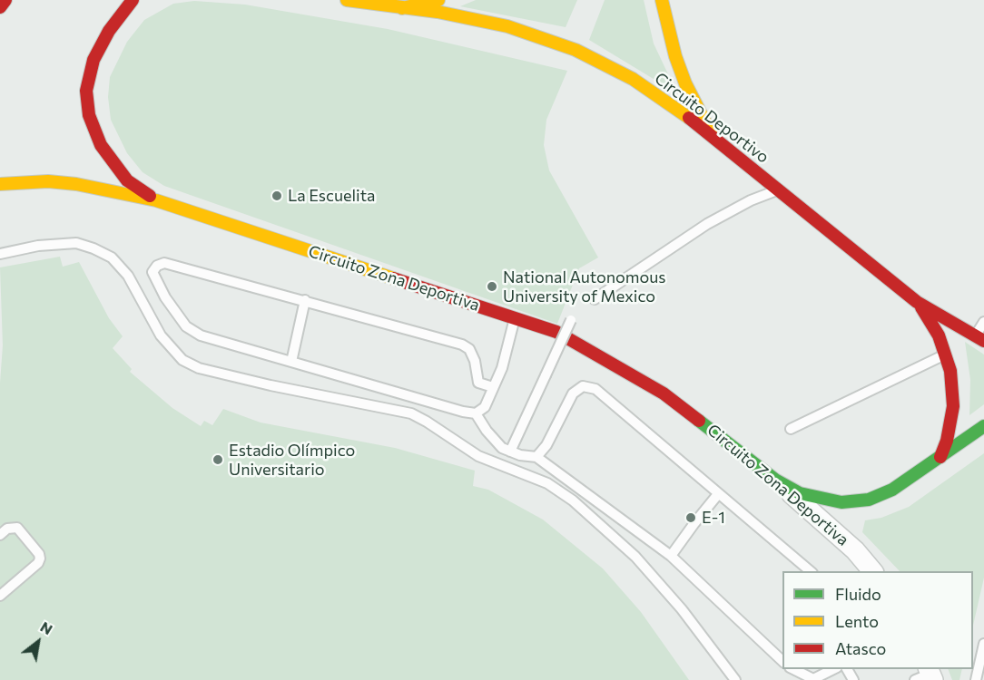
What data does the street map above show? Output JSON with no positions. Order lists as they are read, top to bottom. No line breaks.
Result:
{"streets":{"street":["Circuito Deportivo","Circuito Zona Deportiva"]},"places":["La Escuelita","National Autonomous University of Mexico","Estadio Olímpico Universitario","E-1"],"legend":["Fluido","Lento","Atasco"],"north":"top right"}
